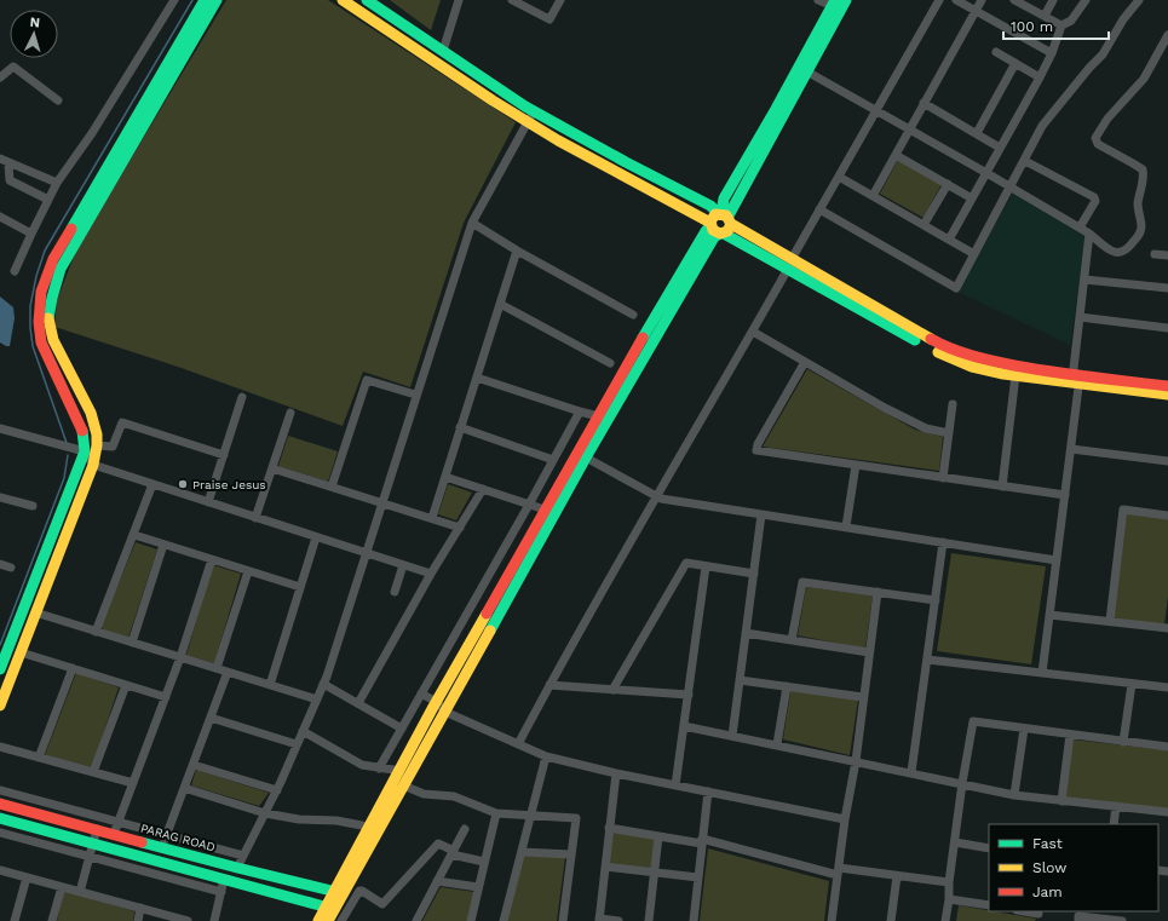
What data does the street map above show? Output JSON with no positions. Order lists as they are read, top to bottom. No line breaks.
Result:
{"streets":{"street":["PARAG ROAD"]},"places":["Praise Jesus"],"legend":["Fast","Slow","Jam"],"scale_bar":"100 m","north":"top"}
